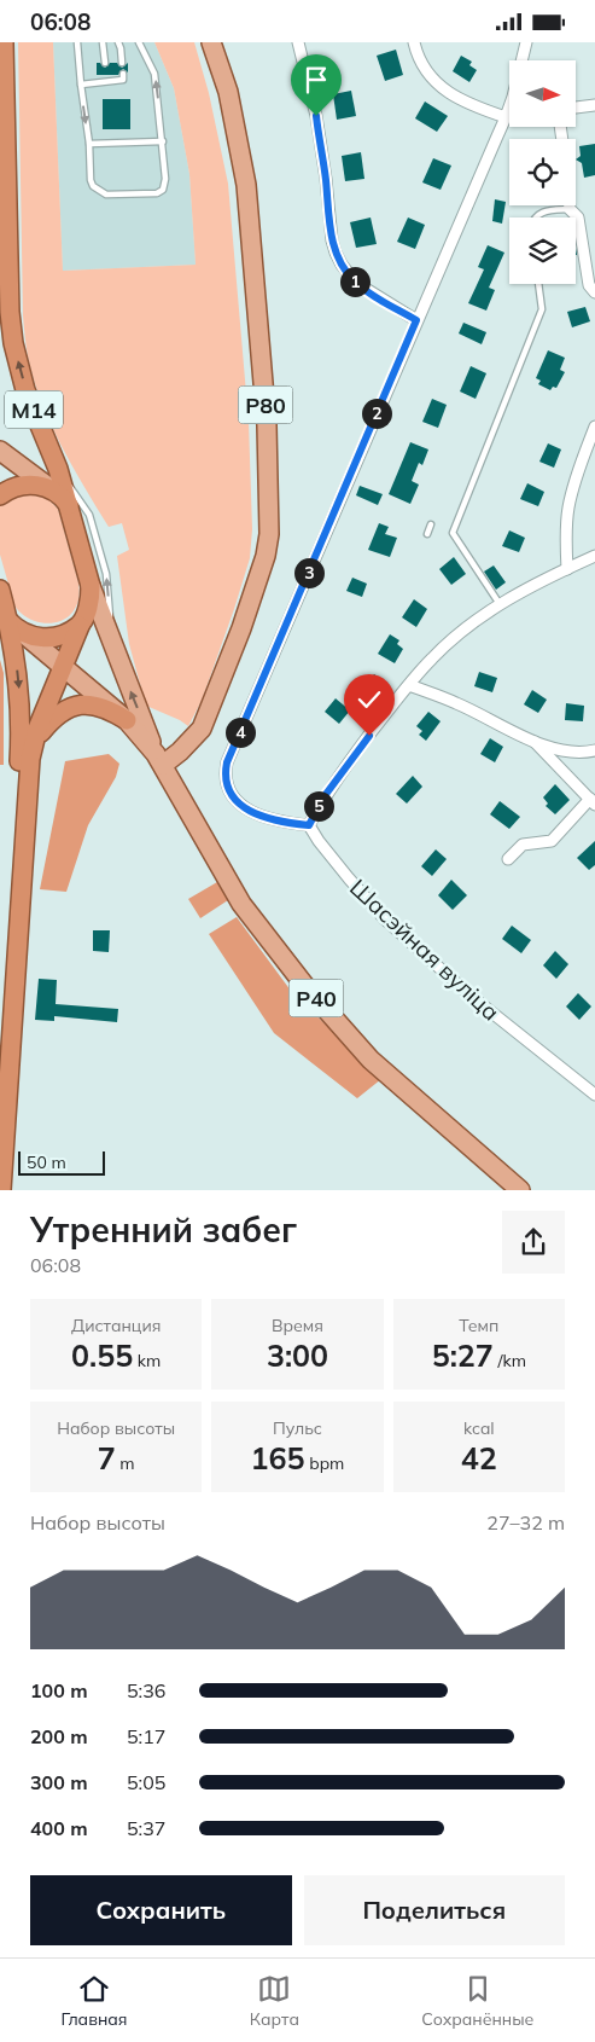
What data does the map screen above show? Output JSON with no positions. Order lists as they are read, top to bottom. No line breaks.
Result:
{"streets":{"highway":["М14"],"main road":["Р80","Р40"],"street":["Шасэйная вуліца"]},"crossings":[["Р80","Р40"],["М14","Р40"]],"scale_bar":"50 m","north":"right","page":{"status":"06:08","pins":["1","2","3","4","5"],"scale":"50 m","heading":["Утренний забег","06:08"],"stats":[["Дистанция","0.55 km"],["Время","3:00"],["Темп","5:27 /km"],["Набор высоты","7 m"],["Пульс","165 bpm"],["kcal","42"]],"chart":["Набор высоты","27–32 m"],"list":[{"name":"100 m","note":"5:36"},{"name":"200 m","note":"5:17"},{"name":"300 m","note":"5:05"},{"name":"400 m","note":"5:37"}],"buttons":["Сохранить","Поделиться"],"tabs":["Главная","Карта","Сохранённые"]}}
